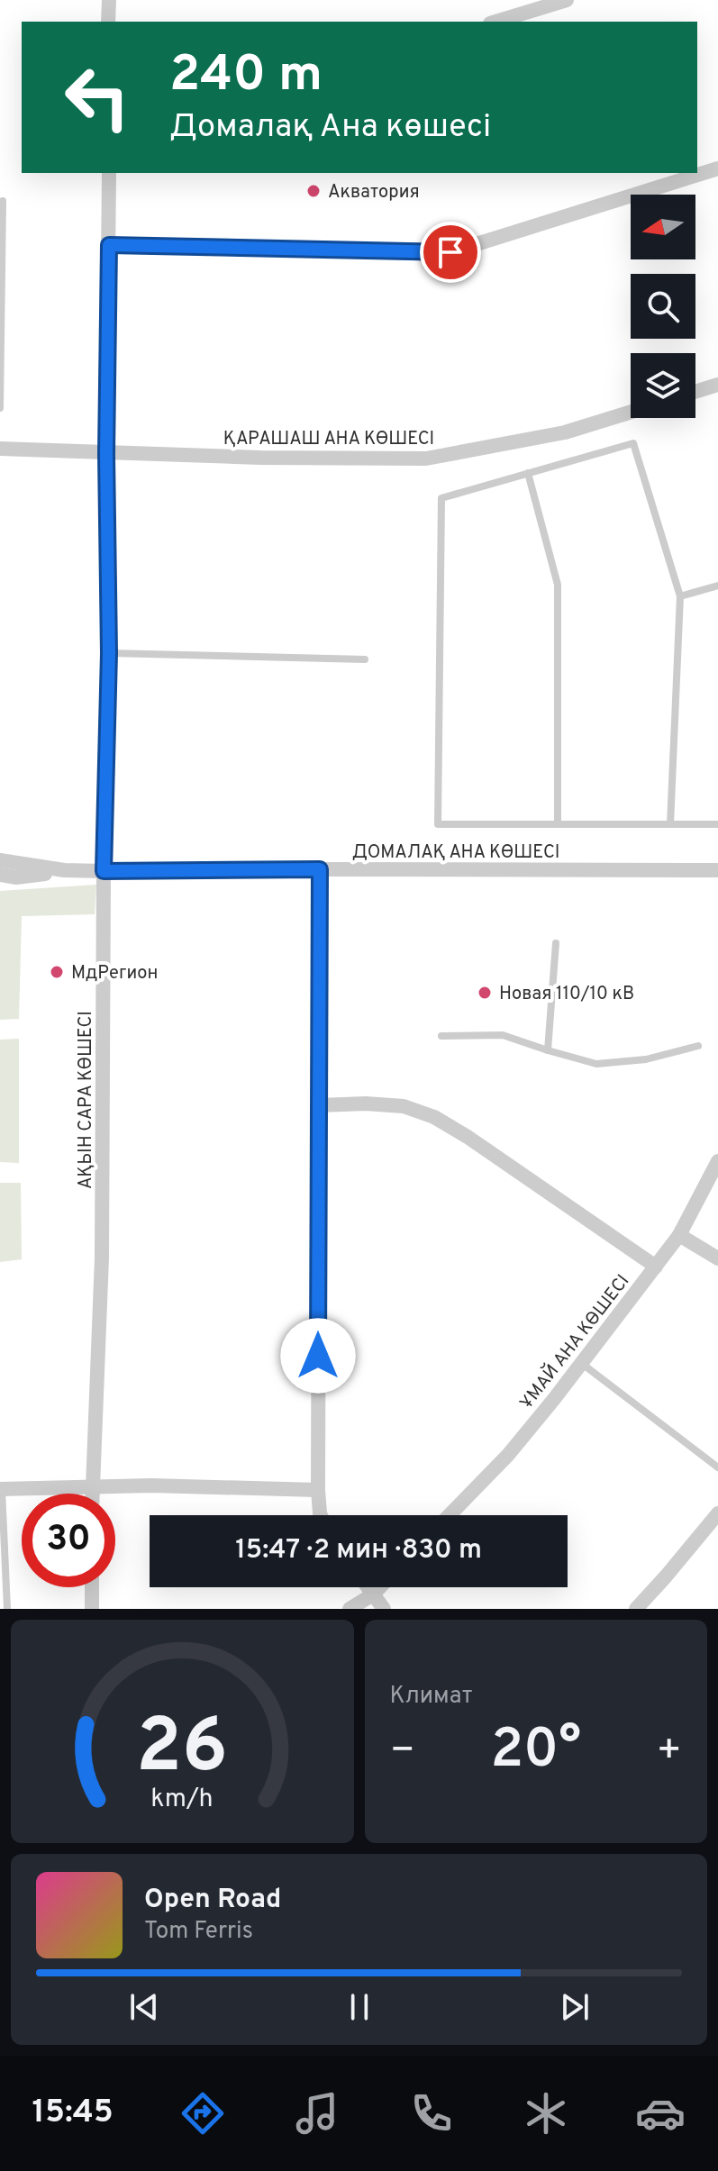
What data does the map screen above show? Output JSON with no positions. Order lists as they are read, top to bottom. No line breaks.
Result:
{"streets":{"street":["ҚАРАШАШ АНА КӨШЕСІ","ДОМАЛАҚ АНА КӨШЕСІ","АҚЫН САРА КӨШЕСІ","ҰМАЙ АНА КӨШЕСІ"]},"crossings":[["ҚАРАШАШ АНА КӨШЕСІ","АҚЫН САРА КӨШЕСІ"],["ДОМАЛАҚ АНА КӨШЕСІ","АҚЫН САРА КӨШЕСІ"]],"places":["Акватория","МдРегион","Новая 110/10 кВ"],"north":"left","page":{"turn":["240 m","Домалақ Ана көшесі"],"limit":"30","trip":"15:47 · 2 мин · 830 m","tile":"Климат","heat":["−","20°","+"],"song":["Open Road","Tom Ferris"],"tabs":"15:45","gauge":["26","km/h"]}}
